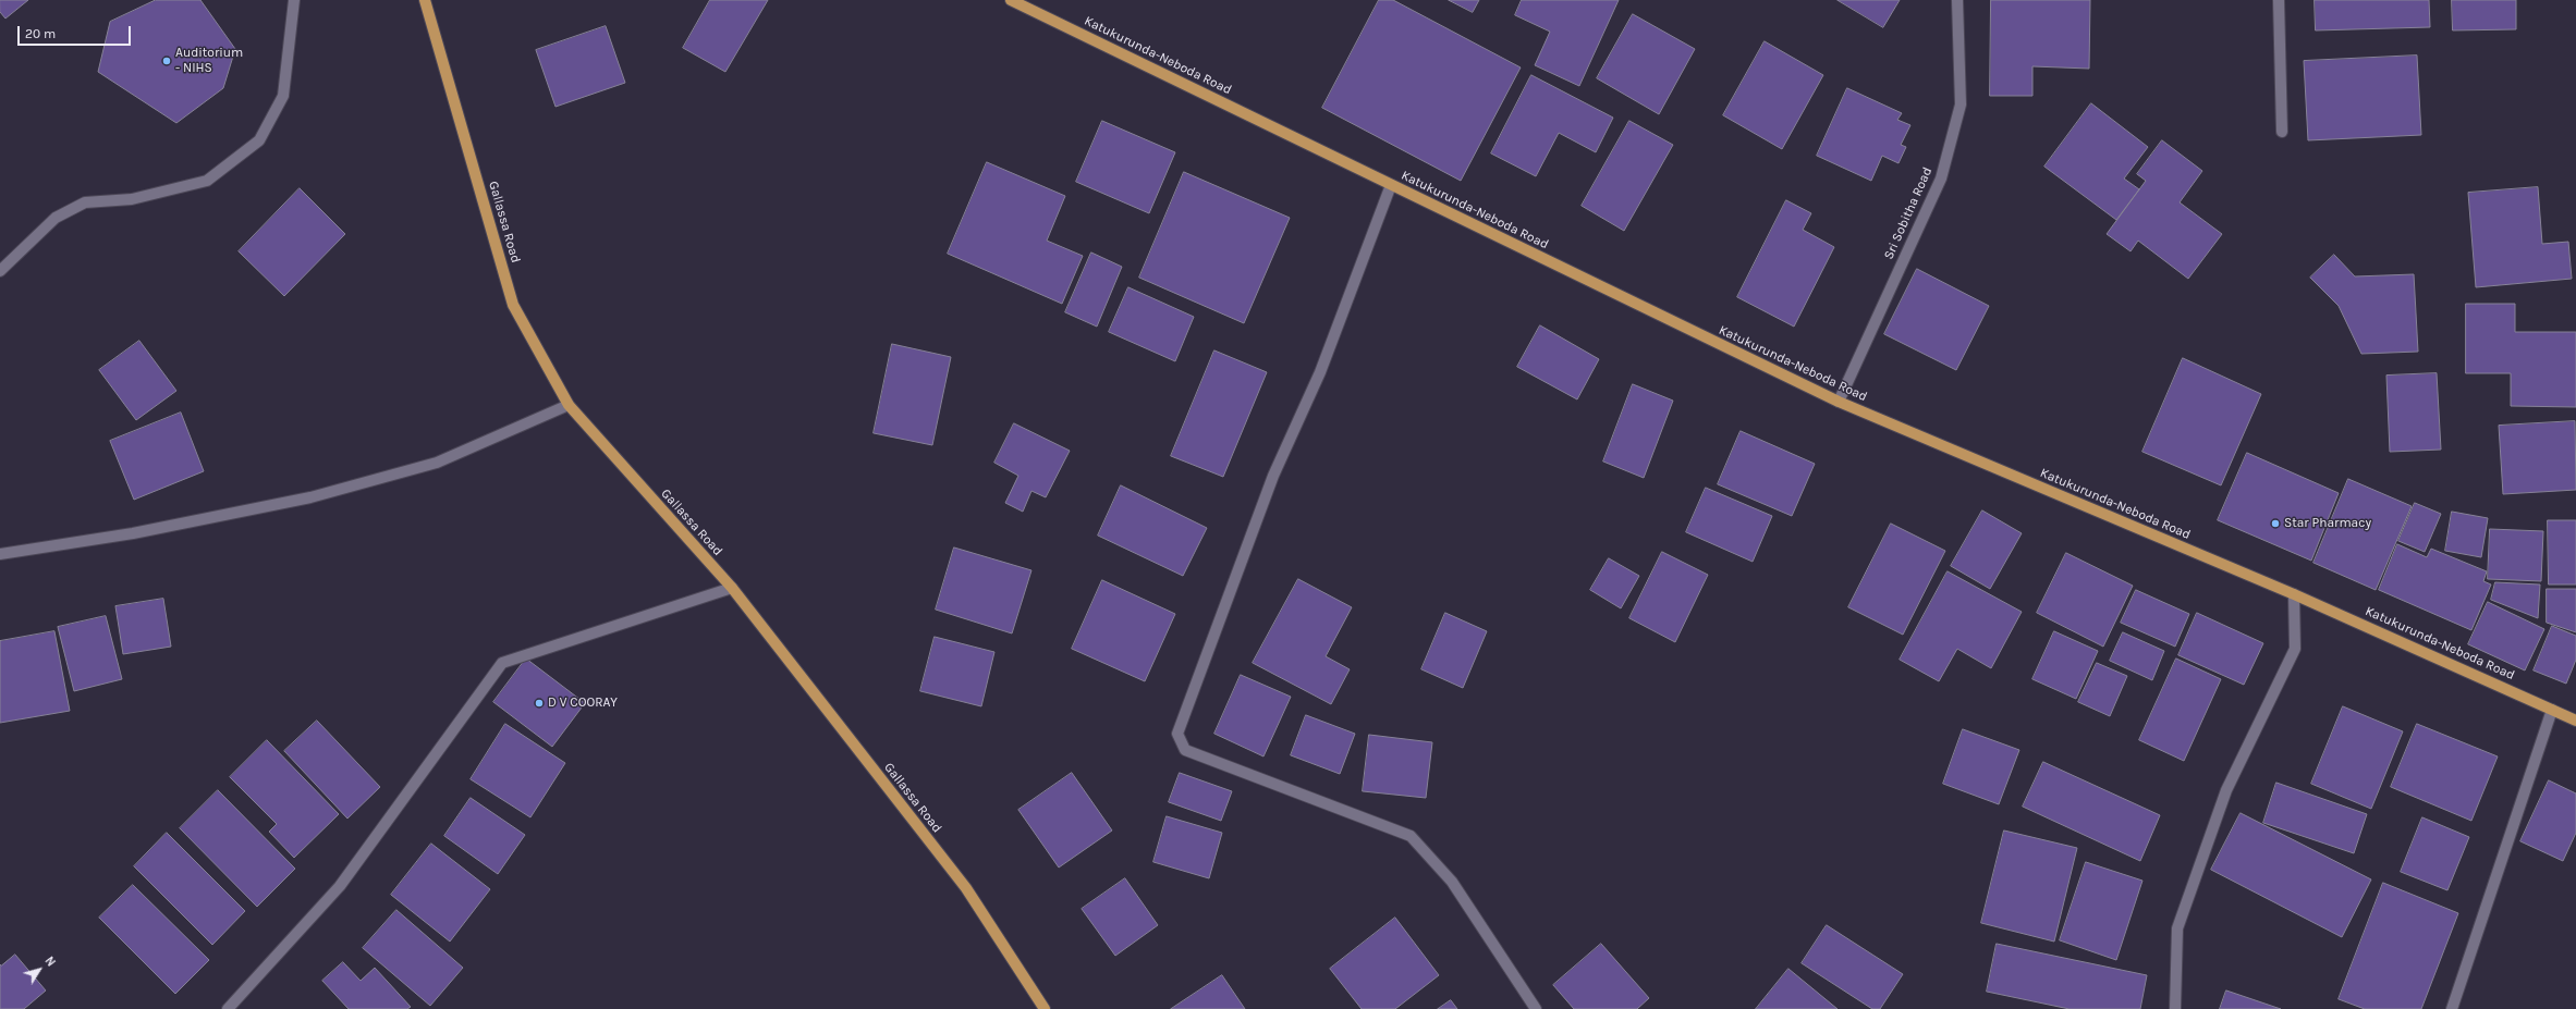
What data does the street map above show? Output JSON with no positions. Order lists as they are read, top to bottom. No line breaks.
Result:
{"streets":{"main road":["Katukurunda-Neboda Road","Gallassa Road"],"street":["Sri Sobitha Road"]},"crossings":[["Katukurunda-Neboda Road","Sri Sobitha Road"]],"places":["Auditorium - NIHS","Star Pharmacy","D V COORAY"],"scale_bar":"20 m","north":"top right"}
